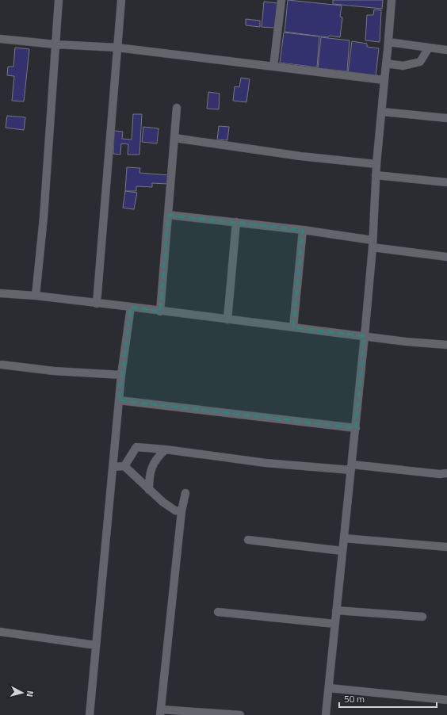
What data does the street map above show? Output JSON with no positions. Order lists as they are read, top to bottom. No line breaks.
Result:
{"scale_bar":"50 m","north":"right"}
